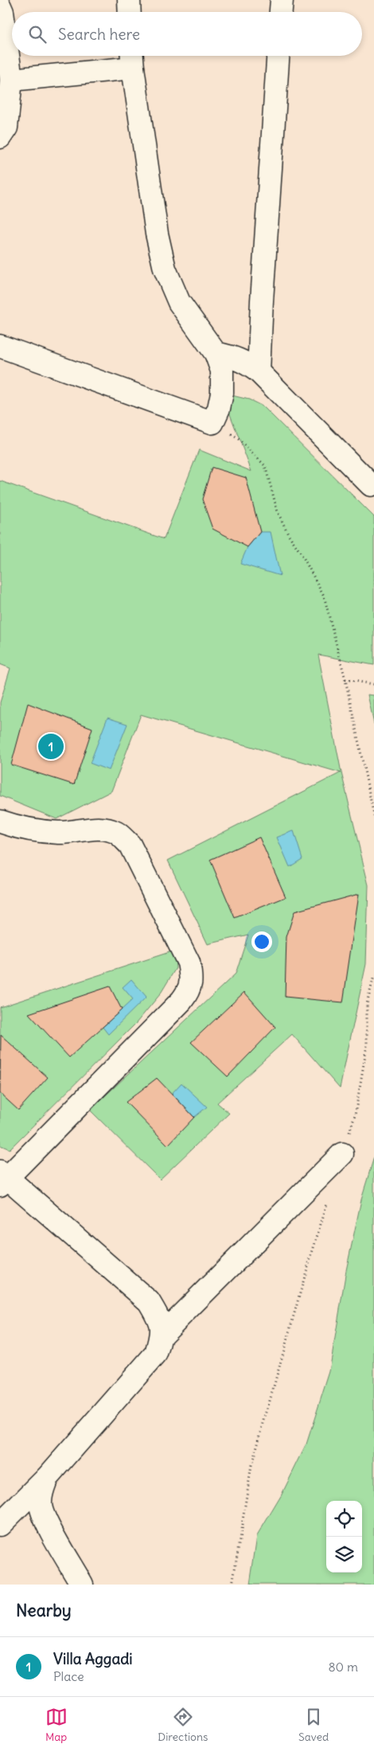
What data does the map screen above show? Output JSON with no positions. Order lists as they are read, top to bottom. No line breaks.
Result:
{"page":{"search":"Search here","pins":"1","heading":"Nearby","list":[{"mark":"1","name":"Villa Aggadi","note":"Place","value":"80 m"}],"nav":["Map","Directions","Saved"]}}
